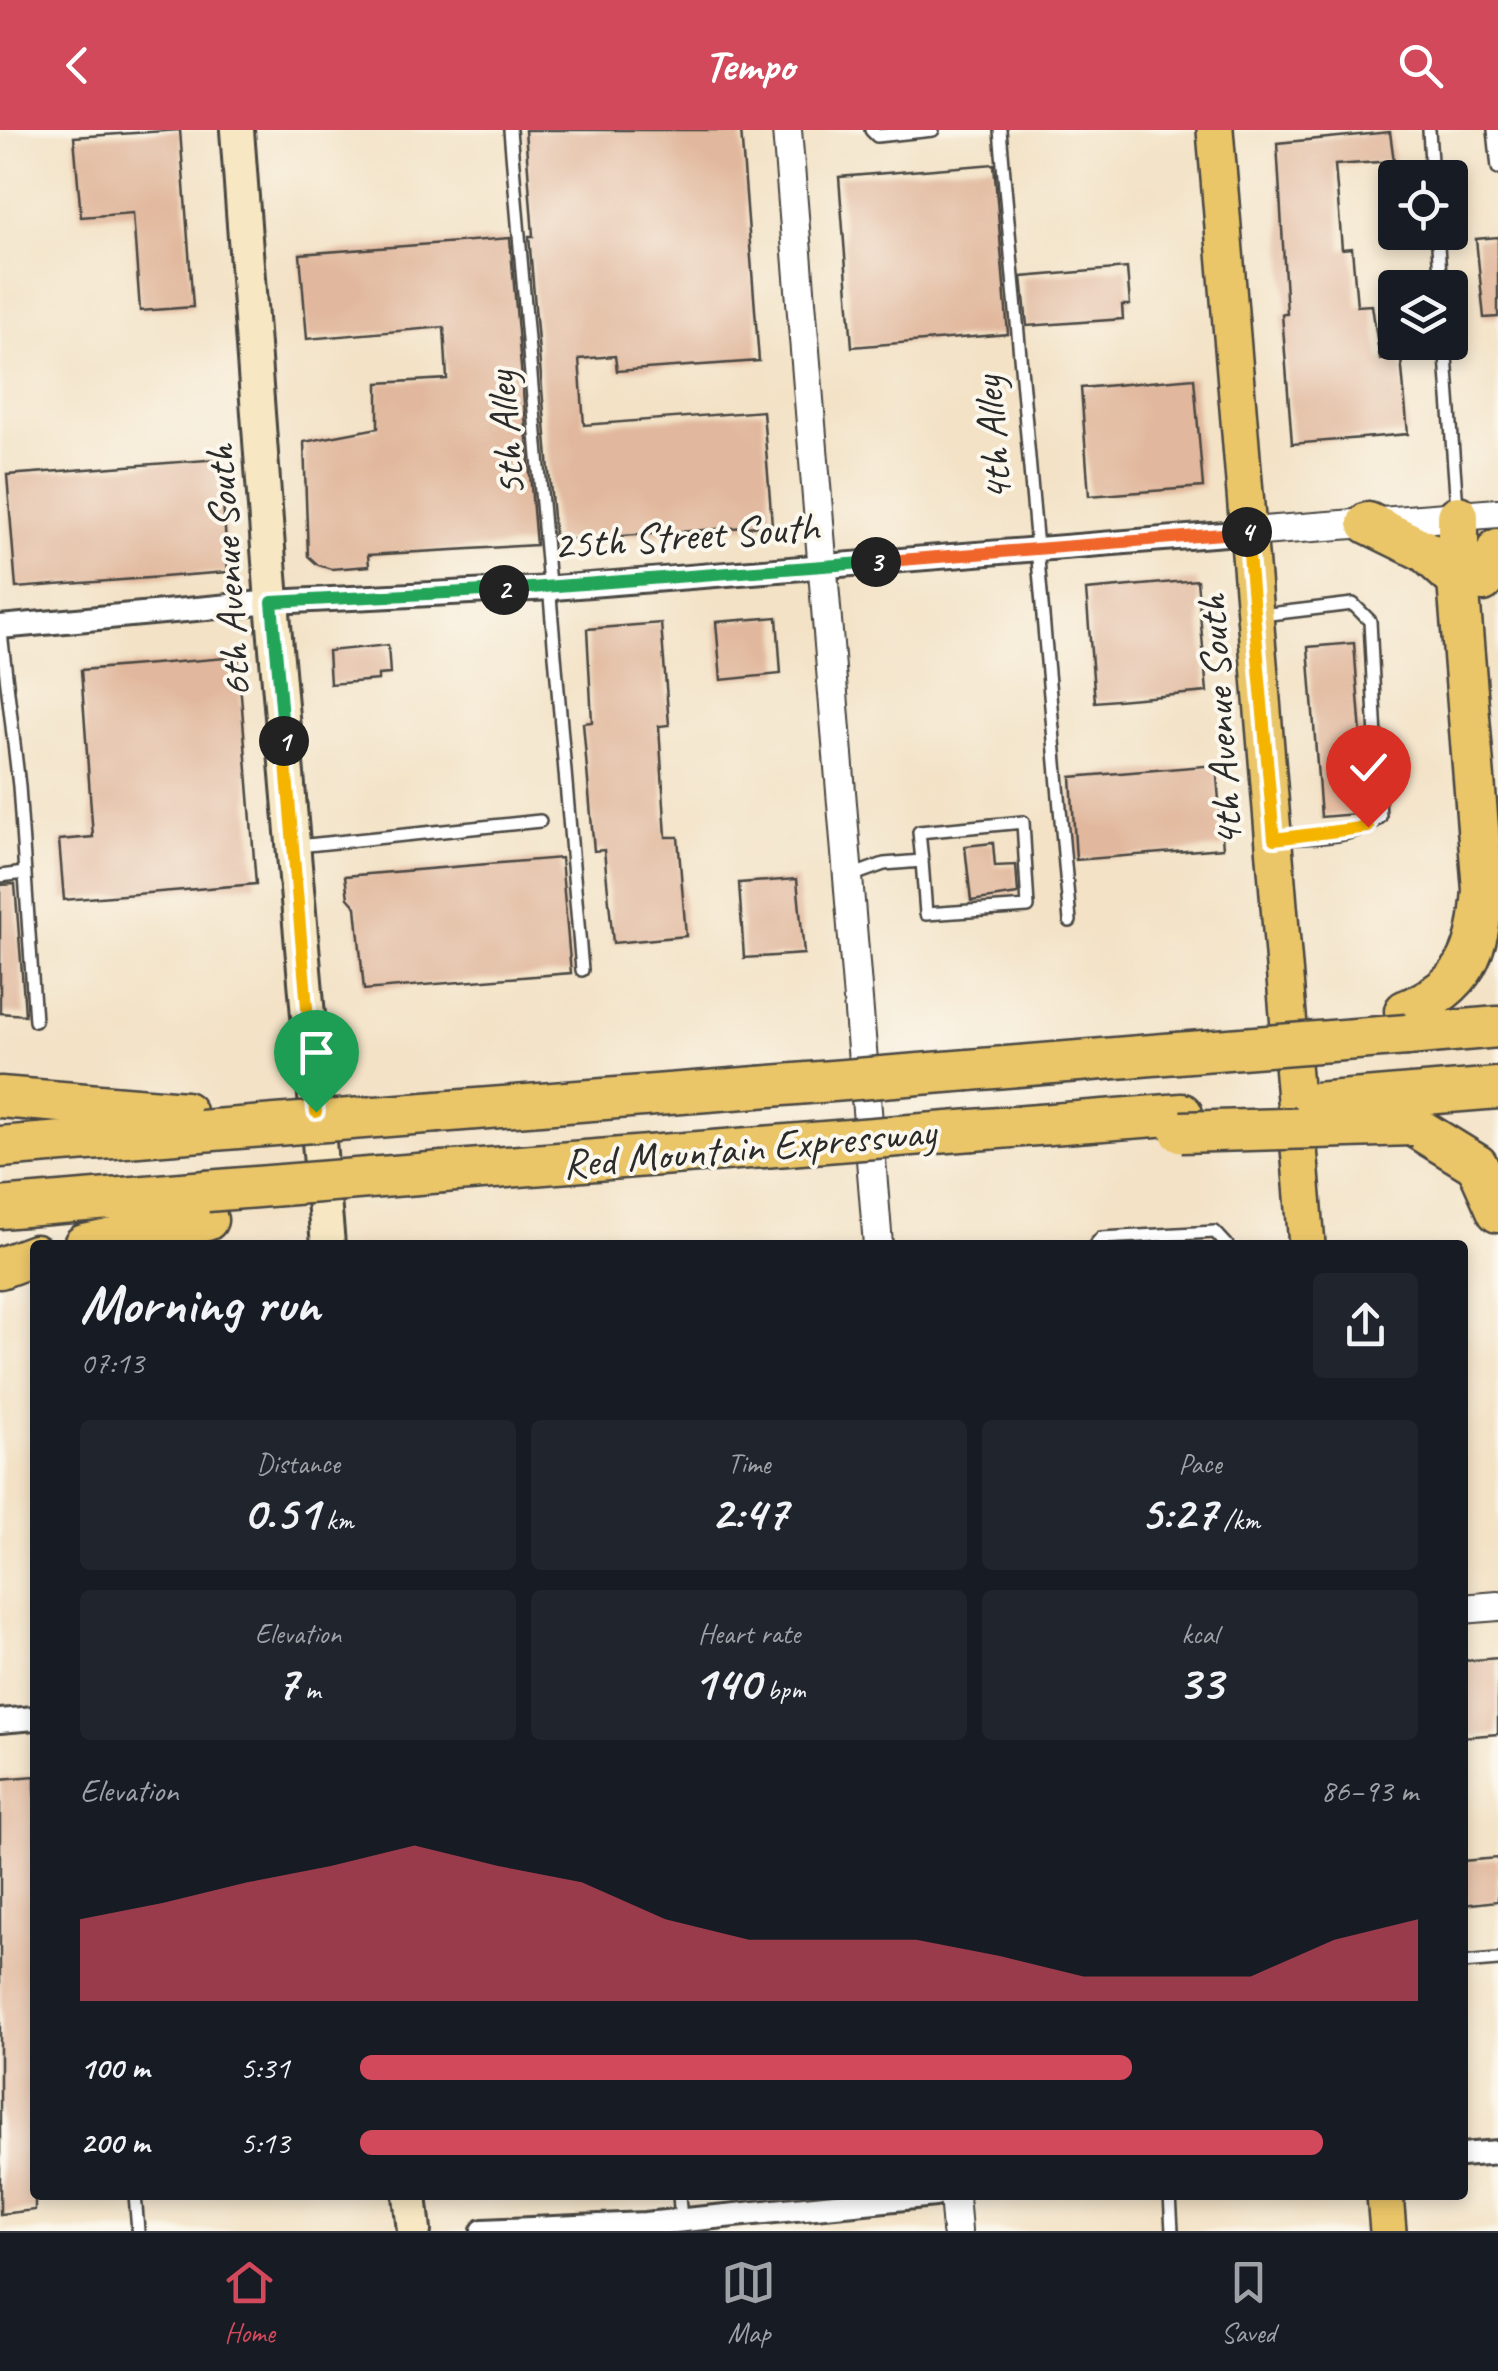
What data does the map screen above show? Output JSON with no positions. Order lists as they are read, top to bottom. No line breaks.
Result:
{"streets":{"highway":["Red Mountain Expressway"],"main road":["6th Avenue South","4th Avenue South"],"street":["25th Street South"],"lane":["5th Alley","4th Alley"]},"crossings":[["5th Alley","25th Street South"],["4th Alley","25th Street South"],["25th Street South","6th Avenue South"],["25th Street South","4th Avenue South"]],"page":{"header":"Tempo","pins":["4","3","2","1"],"heading":["Morning run","07:13"],"stats":[["Distance","0.51 km"],["Time","2:47"],["Pace","5:27 /km"],["Elevation","7 m"],["Heart rate","140 bpm"],["kcal","33"]],"chart":["Elevation","86–93 m"],"list":[{"name":"100 m","note":"5:31"},{"name":"200 m","note":"5:13"}],"tabs":["Home","Map","Saved"]}}
